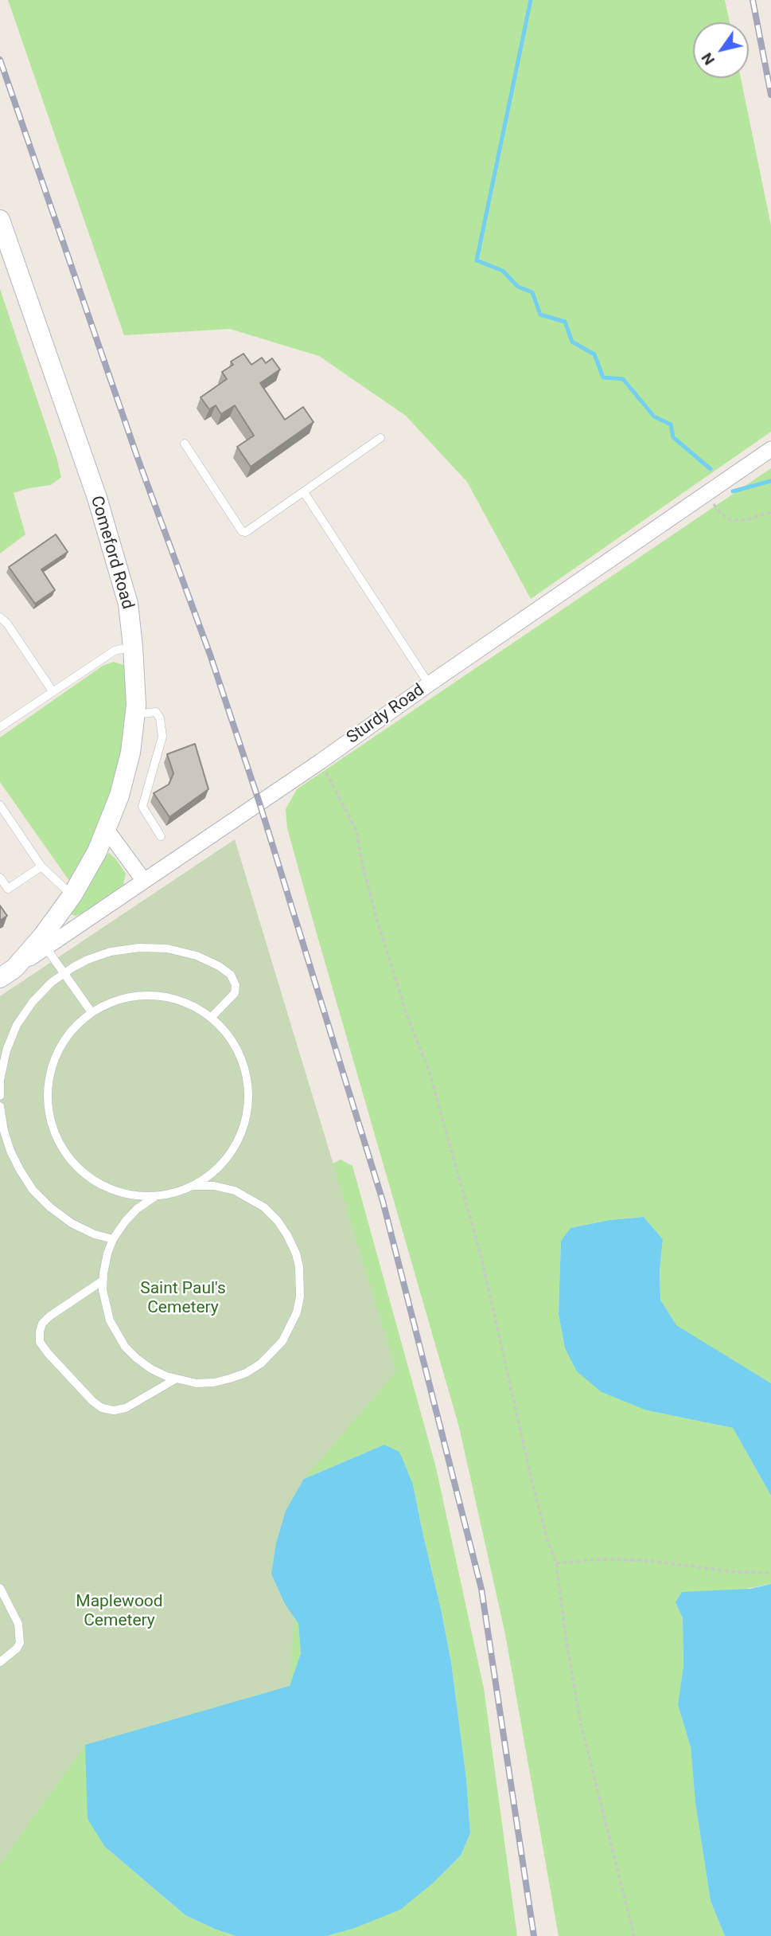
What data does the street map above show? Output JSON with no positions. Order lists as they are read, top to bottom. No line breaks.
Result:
{"streets":{"street":["Comeford Road","Sturdy Road"]},"crossings":[["Comeford Road","Sturdy Road"]],"parks":["Saint Paul's Cemetery","Maplewood Cemetery"],"north":"bottom left"}
